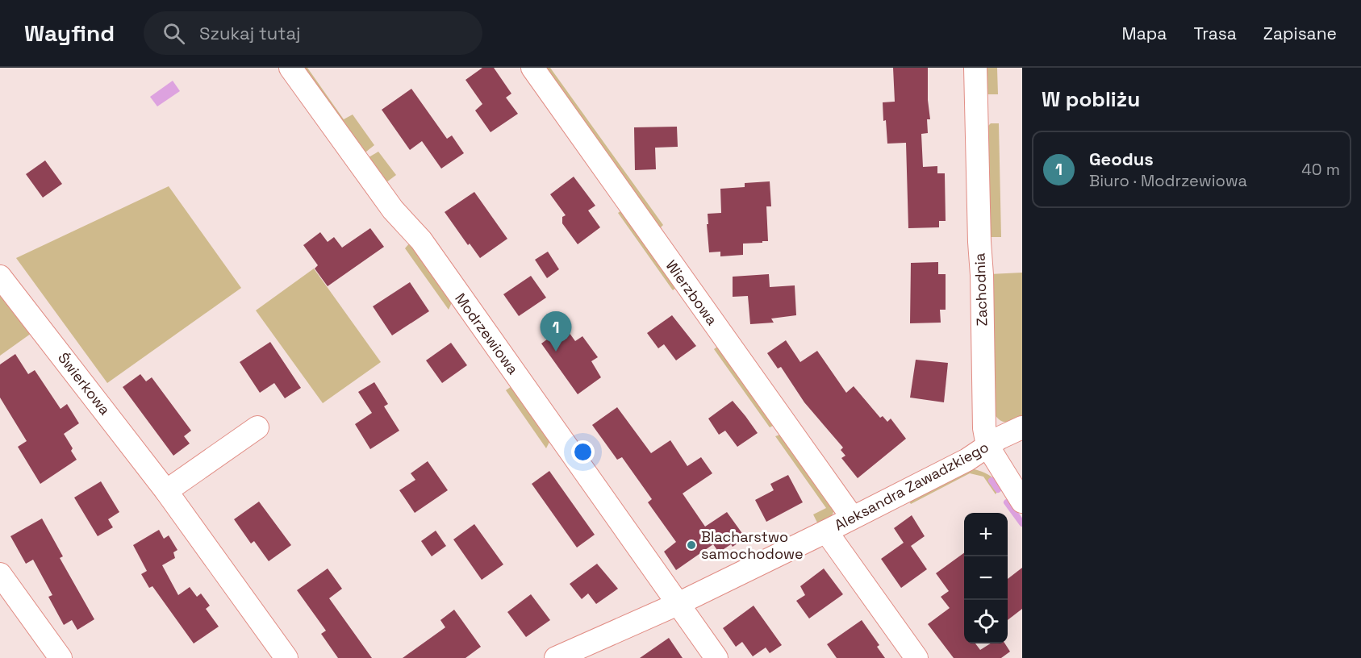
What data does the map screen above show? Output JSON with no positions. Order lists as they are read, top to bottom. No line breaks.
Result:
{"streets":{"street":["Zachodnia","Wierzbowa","Modrzewiowa","Świerkowa","Aleksandra Zawadzkiego"]},"crossings":[["Zachodnia","Aleksandra Zawadzkiego"],["Wierzbowa","Aleksandra Zawadzkiego"],["Modrzewiowa","Aleksandra Zawadzkiego"]],"places":["Blacharstwo samochodowe"],"page":{"header":"Wayfind","search":"Szukaj tutaj","nav":["Mapa","Trasa","Zapisane"],"heading":"W pobliżu","list":[{"mark":"1","name":"Geodus","note":"Biuro · Modrzewiowa","value":"40 m"}],"pins":"1","map_buttons":["+","−"]}}
